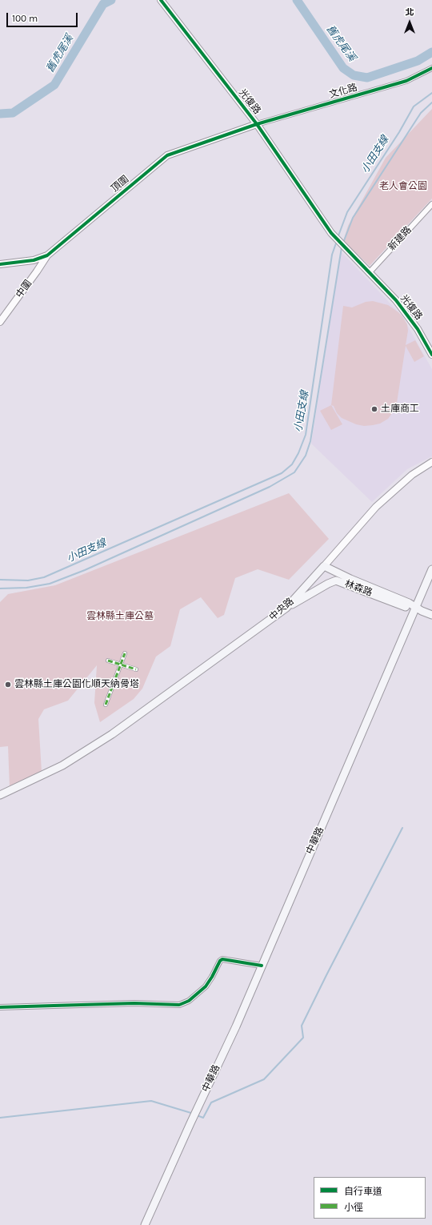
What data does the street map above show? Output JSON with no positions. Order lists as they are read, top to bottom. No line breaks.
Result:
{"streets":{"main road":["林森路","中央路","中華路"],"street":["文化路","光復路","頂圍","新建路","中圍"]},"crossings":[["文化路","光復路"],["文化路","頂圍"],["光復路","頂圍"],["光復路","新建路"],["頂圍","中圍"],["林森路","中央路"],["林森路","中華路"]],"water":["舊虎尾溪","小田支線"],"parks":["老人會公園","雲林縣土庫公墓"],"places":["土庫商工","雲林縣土庫公園化順天納骨塔"],"legend":["自行車道","小徑"],"scale_bar":"100 m","north":"top"}
